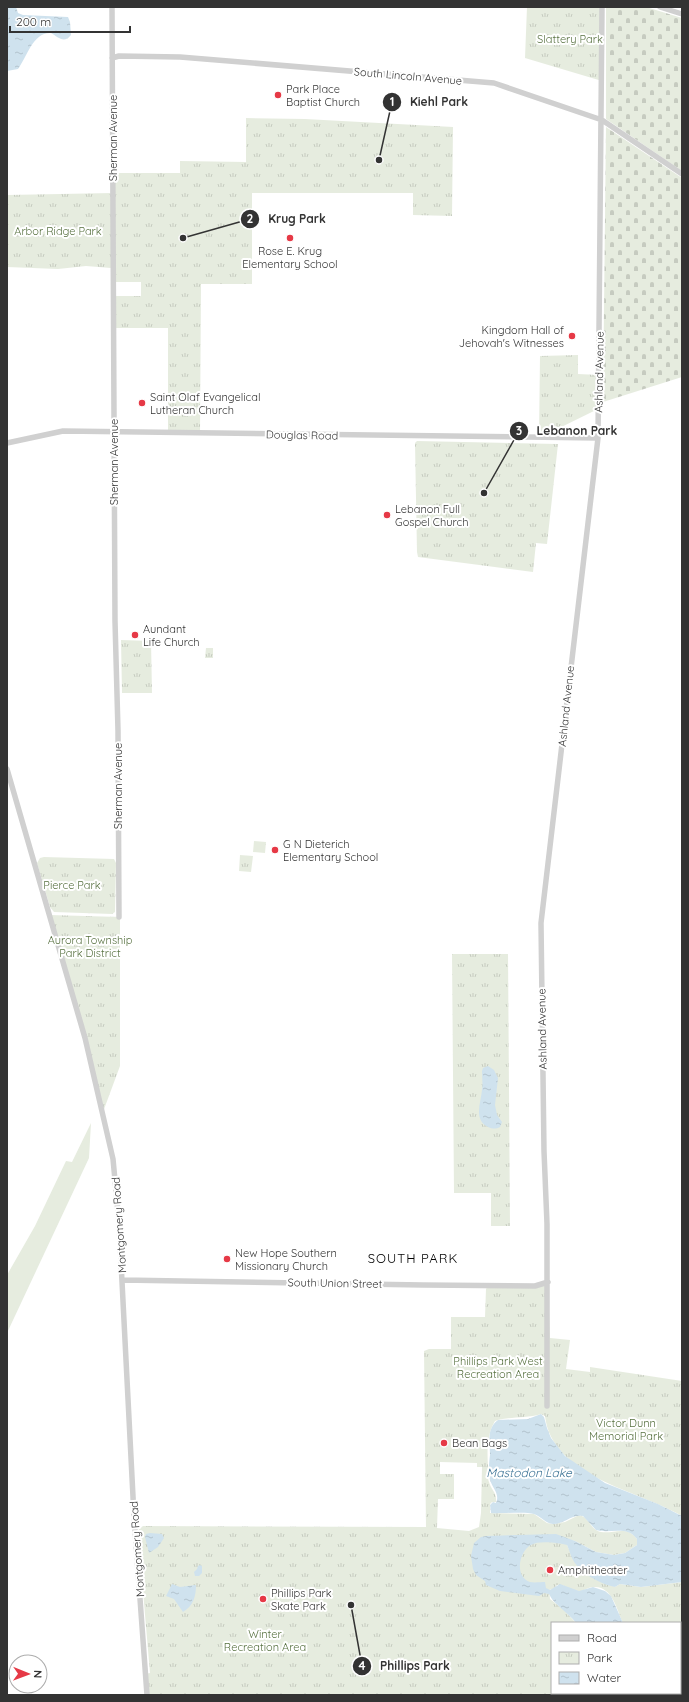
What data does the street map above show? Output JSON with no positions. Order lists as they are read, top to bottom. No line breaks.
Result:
{"streets":{"street":["South Lincoln Avenue","Sherman Avenue","Ashland Avenue","Douglas Road","Montgomery Road","South Union Street"]},"crossings":[["South Lincoln Avenue","Sherman Avenue"],["South Lincoln Avenue","Ashland Avenue"],["Sherman Avenue","Douglas Road"],["Ashland Avenue","Douglas Road"],["Ashland Avenue","South Union Street"],["Montgomery Road","South Union Street"]],"districts":["SOUTH PARK"],"water":["Mastodon Lake"],"parks":["Slattery Park","Arbor Ridge Park","Pierce Park","Aurora Township Park District","Phillips Park West Recreation Area","Victor Dunn Memorial Park","Winter Recreation Area"],"places":["Park Place Baptist Church","Kiehl Park","Krug Park","Rose E. Krug Elementary School","Kingdom Hall of Jehovah's Witnesses","Saint Olaf Evangelical Lutheran Church","Lebanon Park","Lebanon Full Gospel Church","Aundant Life Church","G N Dieterich Elementary School","New Hope Southern Missionary Church","Bean Bags","Amphitheater","Phillips Park Skate Park","Phillips Park"],"legend":["Road","Park","Water"],"scale_bar":"200 m","north":"right"}
